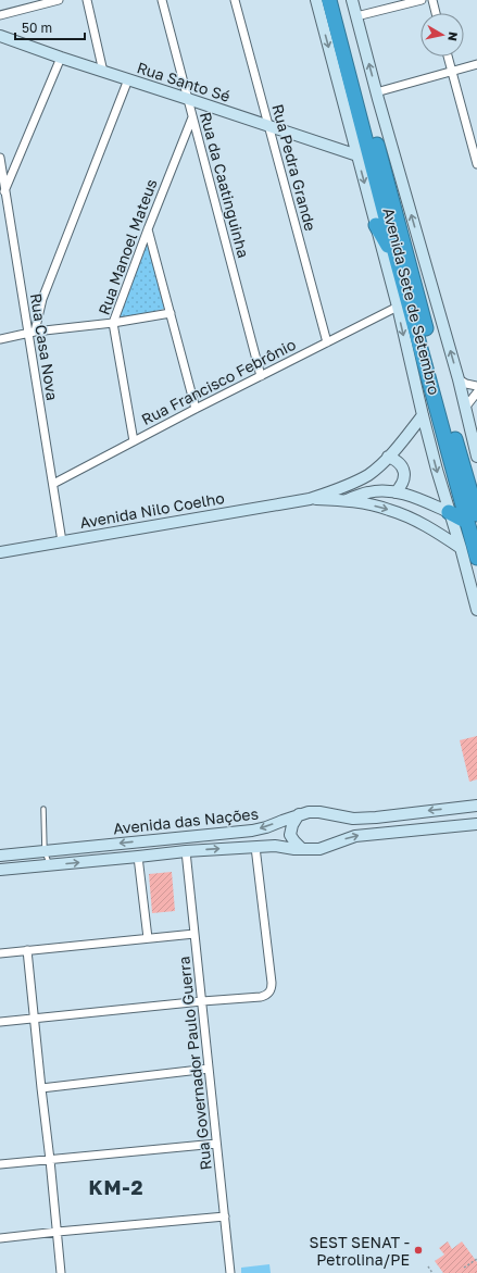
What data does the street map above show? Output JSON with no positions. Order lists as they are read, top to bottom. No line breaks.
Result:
{"streets":{"highway":["Avenida Sete de Setembro"],"main road":["Rua Santo Sé","Avenida Nilo Coelho","Avenida das Nações"],"street":["Rua Pedra Grande","Rua da Caatinguinha","Rua Manoel Mateus","Rua Casa Nova","Rua Francisco Febrônio","Rua Governador Paulo Guerra"]},"crossings":[["Rua Santo Sé","Rua Pedra Grande"],["Rua Santo Sé","Rua da Caatinguinha"],["Rua Santo Sé","Avenida Sete de Setembro"],["Rua Pedra Grande","Rua Francisco Febrônio"],["Rua da Caatinguinha","Rua Manoel Mateus"],["Rua da Caatinguinha","Rua Francisco Febrônio"],["Rua Manoel Mateus","Rua Francisco Febrônio"],["Avenida Sete de Setembro","Rua Francisco Febrônio"],["Rua Casa Nova","Rua Francisco Febrônio"],["Rua Casa Nova","Avenida Nilo Coelho"],["Avenida das Nações","Rua Governador Paulo Guerra"]],"districts":["KM-2"],"places":["SEST SENAT - Petrolina/PE"],"scale_bar":"50 m","north":"right"}
